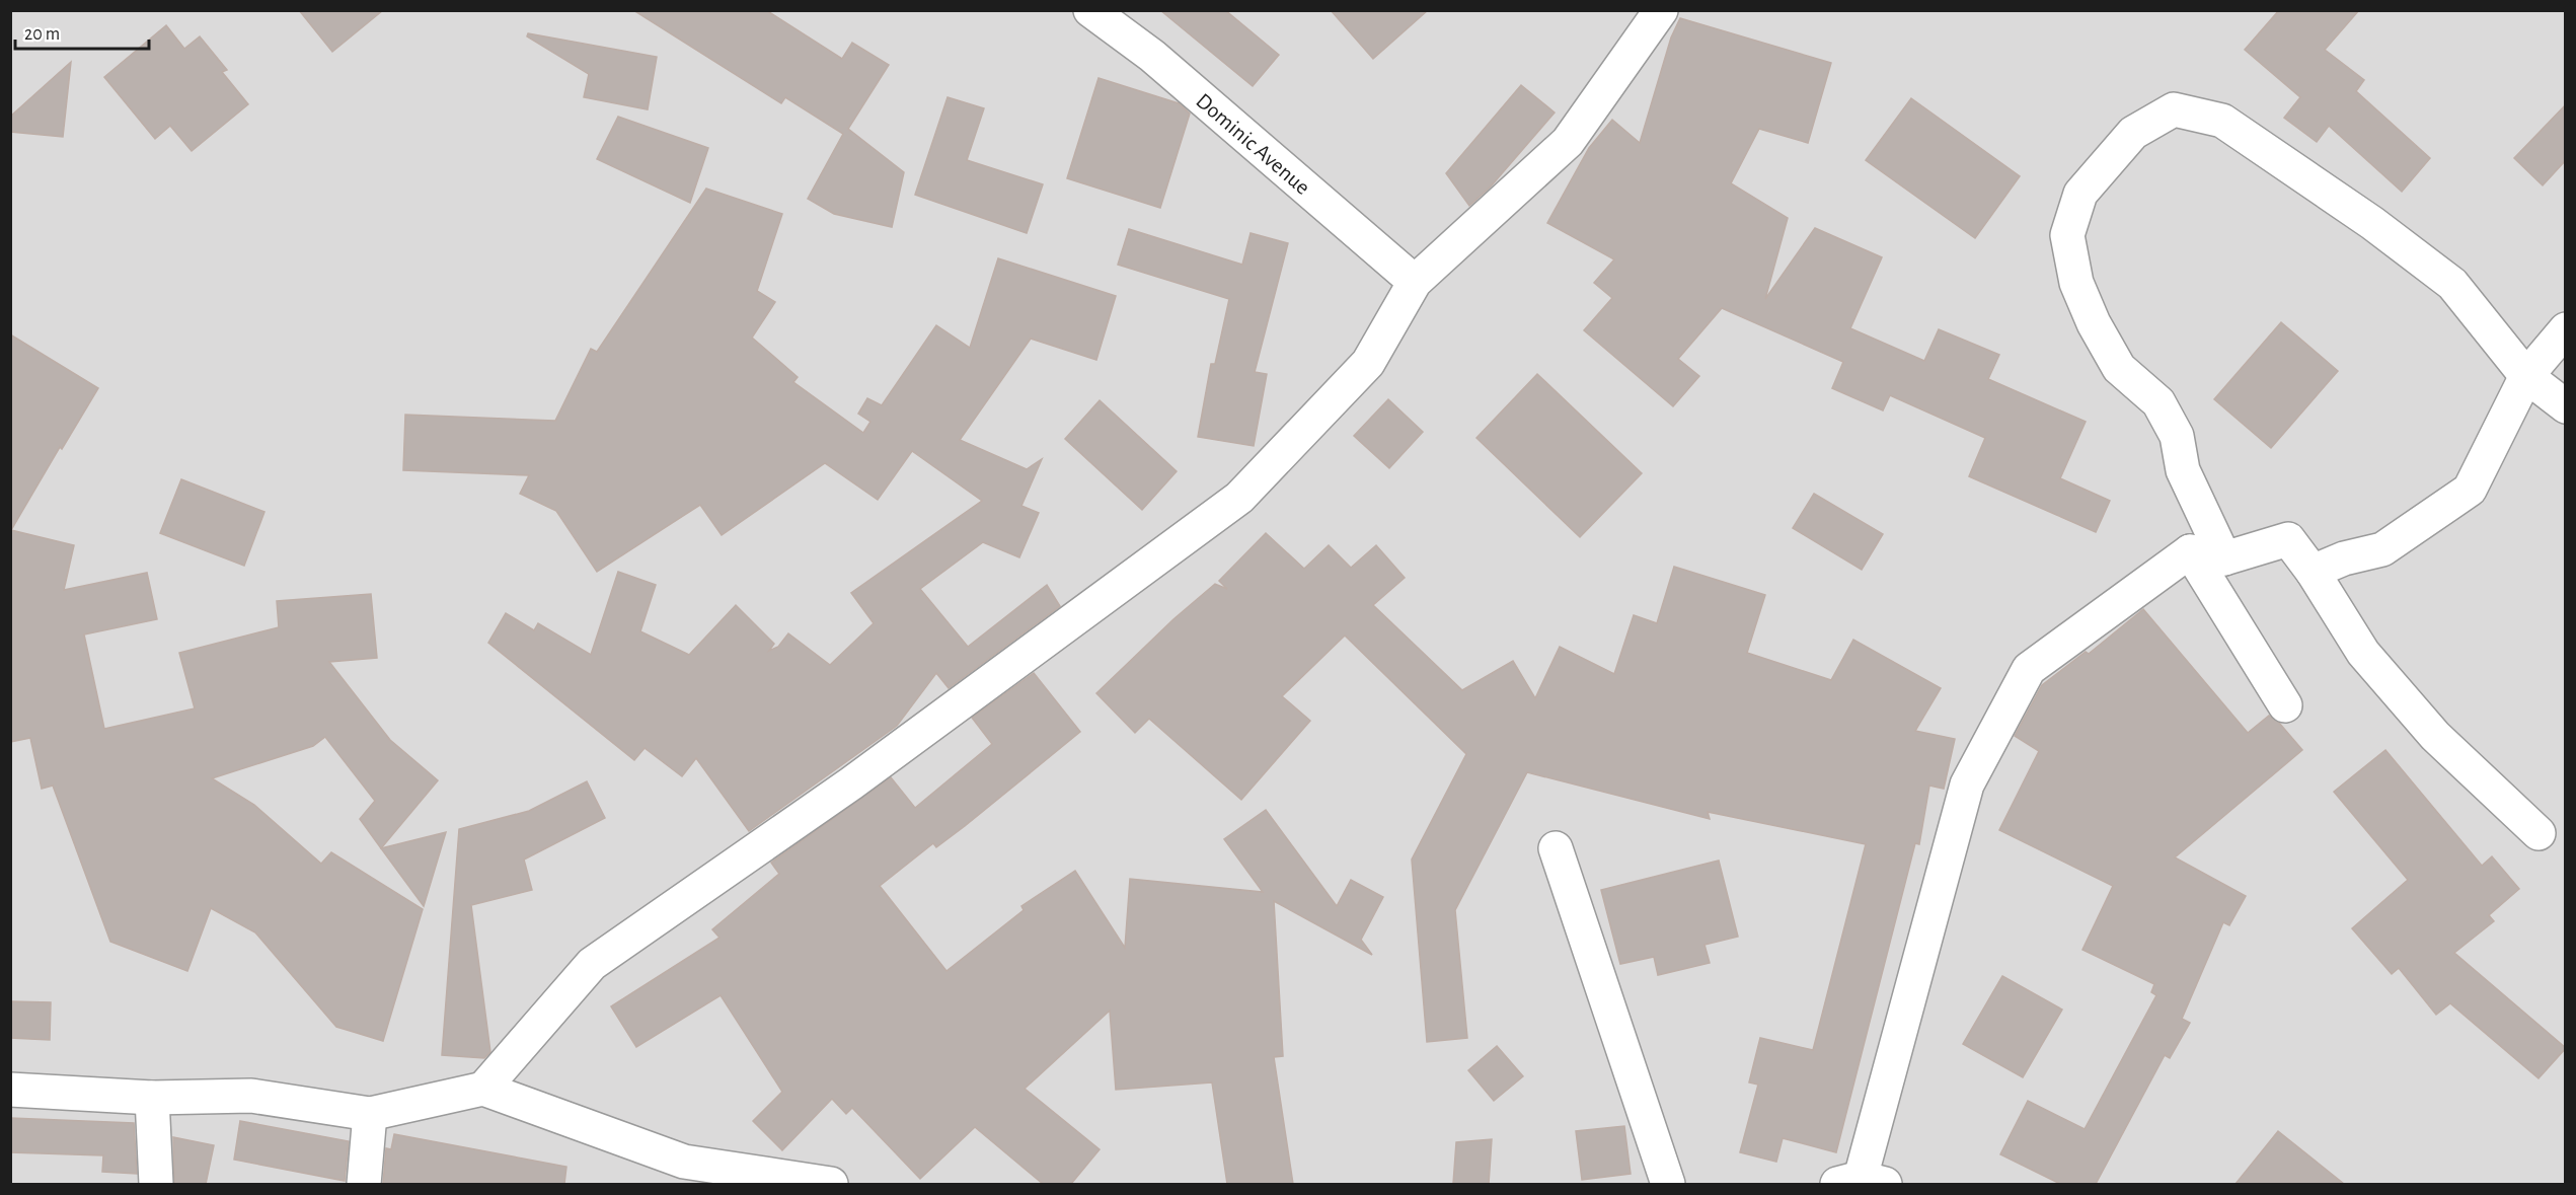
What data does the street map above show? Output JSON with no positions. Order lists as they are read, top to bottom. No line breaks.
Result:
{"streets":{"street":["Dominic Avenue"]},"scale_bar":"20 m"}
